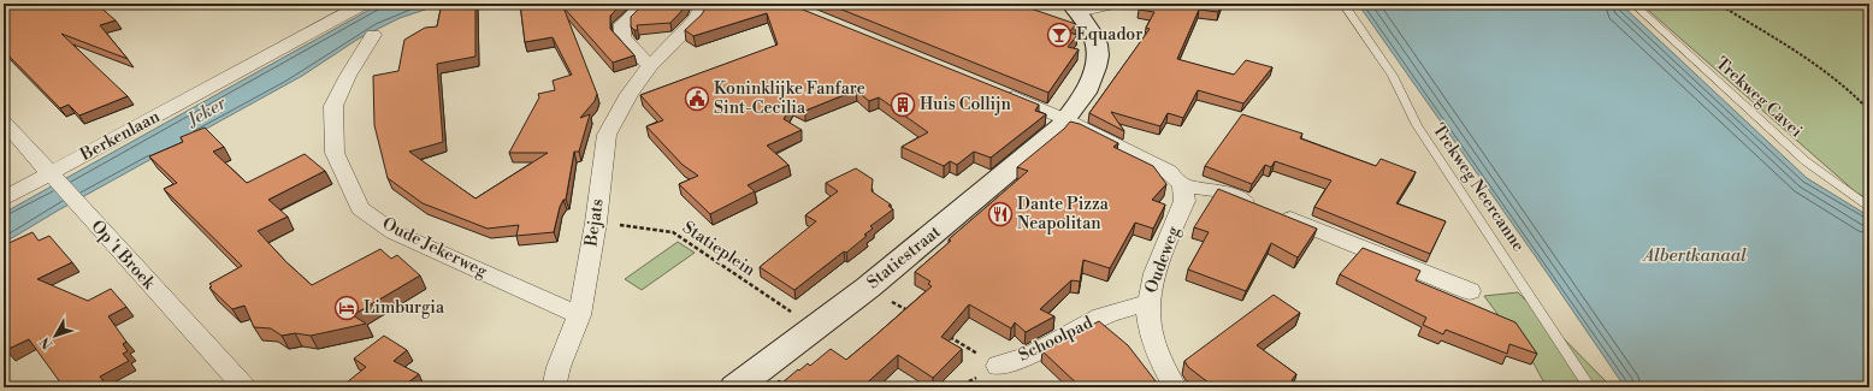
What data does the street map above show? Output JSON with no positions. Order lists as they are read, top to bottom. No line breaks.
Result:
{"streets":{"main road":["Statiestraat"],"street":["Berkenlaan","Bejats","Oude Jekerweg","Op 't Broek","Oudeweg","Schoolpad"],"lane":["Trekweg Cavei","Trekweg Neercanne"],"path":["Statieplein"]},"crossings":[["Berkenlaan","Op 't Broek"],["Bejats","Oude Jekerweg"],["Bejats","Statieplein"],["Statieplein","Statiestraat"],["Oudeweg","Schoolpad"]],"water":["Jeker","Albertkanaal"],"places":{"bar":["Equador"],"public building":["Koninklijke Fanfare Sint-Cecilia"],"building":["Huis Collijn"],"restaurant":["Dante Pizza Neapolitan"],"hotel":["Limburgia"]},"north":"bottom left"}
